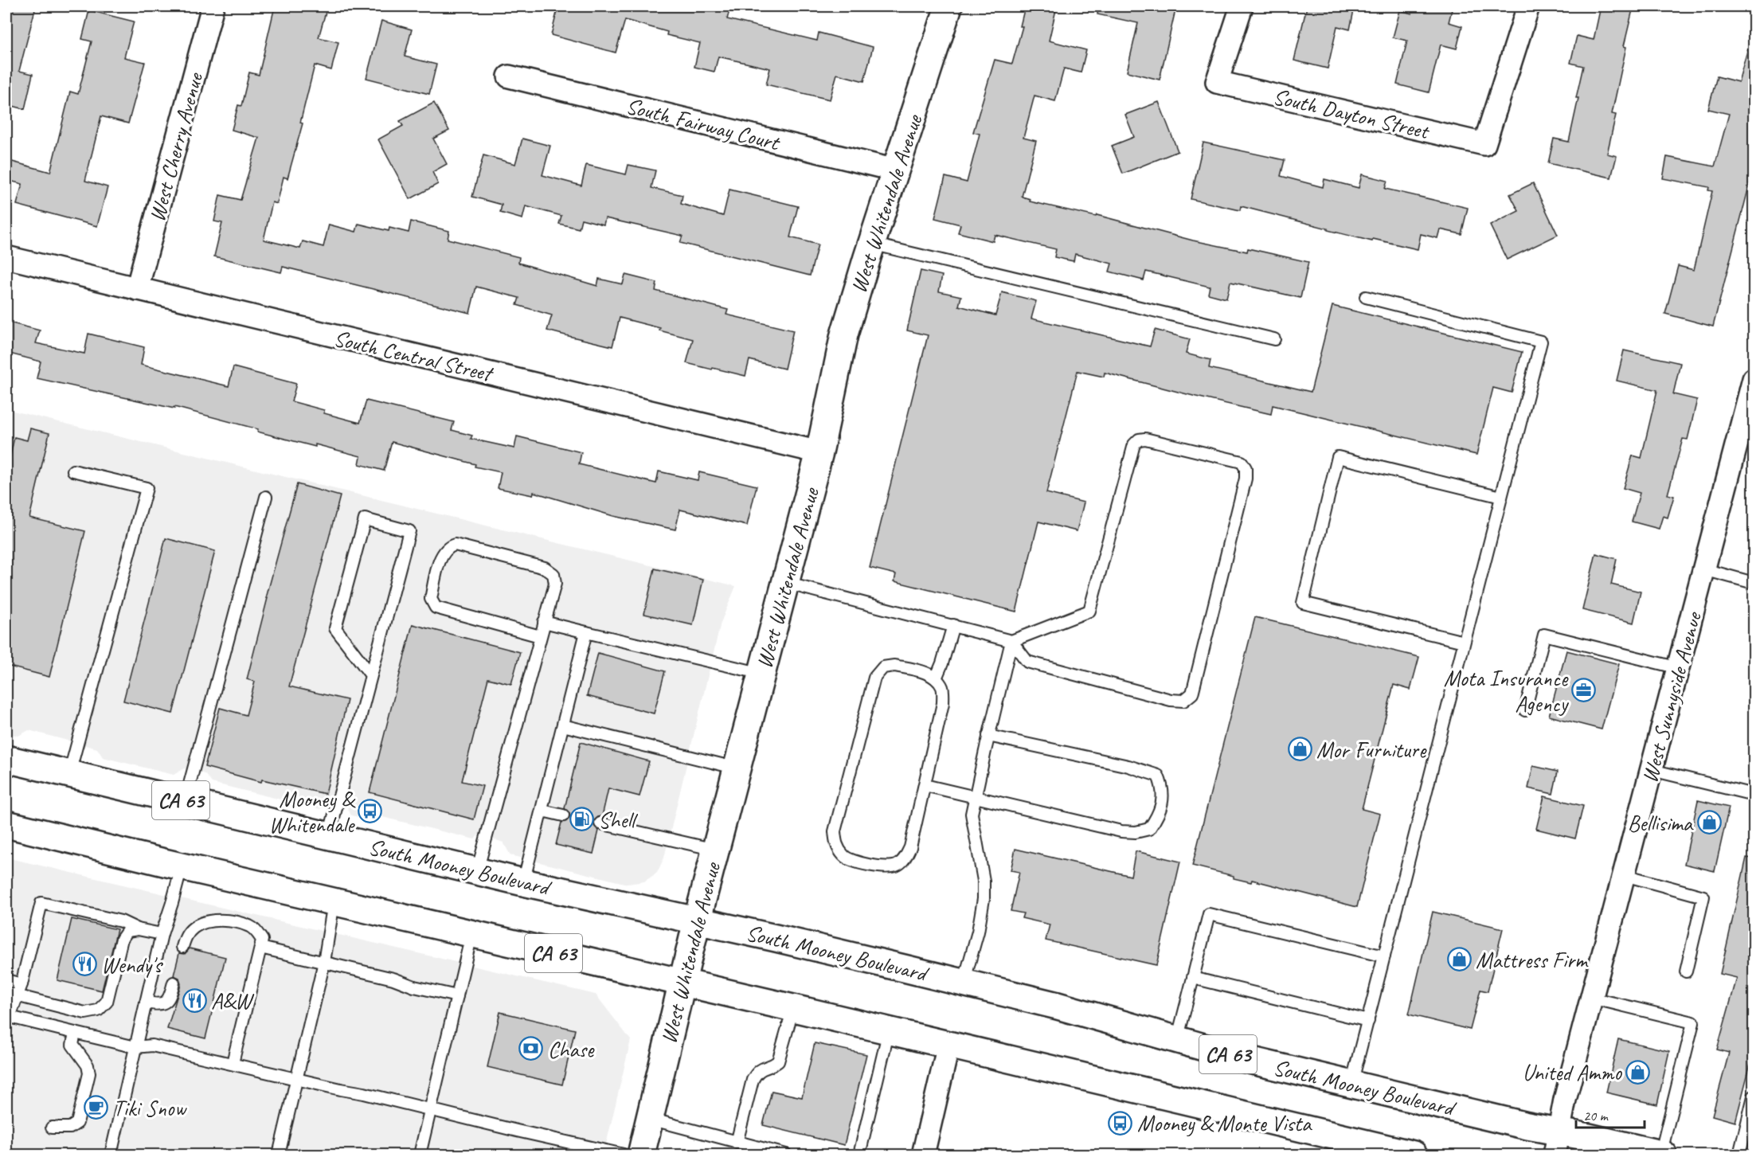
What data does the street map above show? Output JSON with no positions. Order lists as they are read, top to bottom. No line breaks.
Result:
{"streets":{"main road":["West Whitendale Avenue","CA 63","South Mooney Boulevard"],"street":["South Dayton Street","South Fairway Court","West Cherry Avenue","South Central Street","West Sunnyside Avenue"]},"crossings":[["South Fairway Court","West Whitendale Avenue"],["West Cherry Avenue","South Central Street"],["West Whitendale Avenue","South Central Street"],["West Whitendale Avenue","CA 63"],["West Whitendale Avenue","South Mooney Boulevard"],["West Sunnyside Avenue","South Mooney Boulevard"]],"places":{"office":["Mota Insurance Agency"],"shop":["Mor Furniture","Bellisima","Mattress Firm","United Ammo"],"bus stop":["Mooney & Whitendale","Mooney & Monte Vista"],"fuel station":["Shell"],"restaurant":["Wendy's","A&W"],"bank":["Chase"],"cafe":["Tiki Snow"]},"scale_bar":"20 m"}
